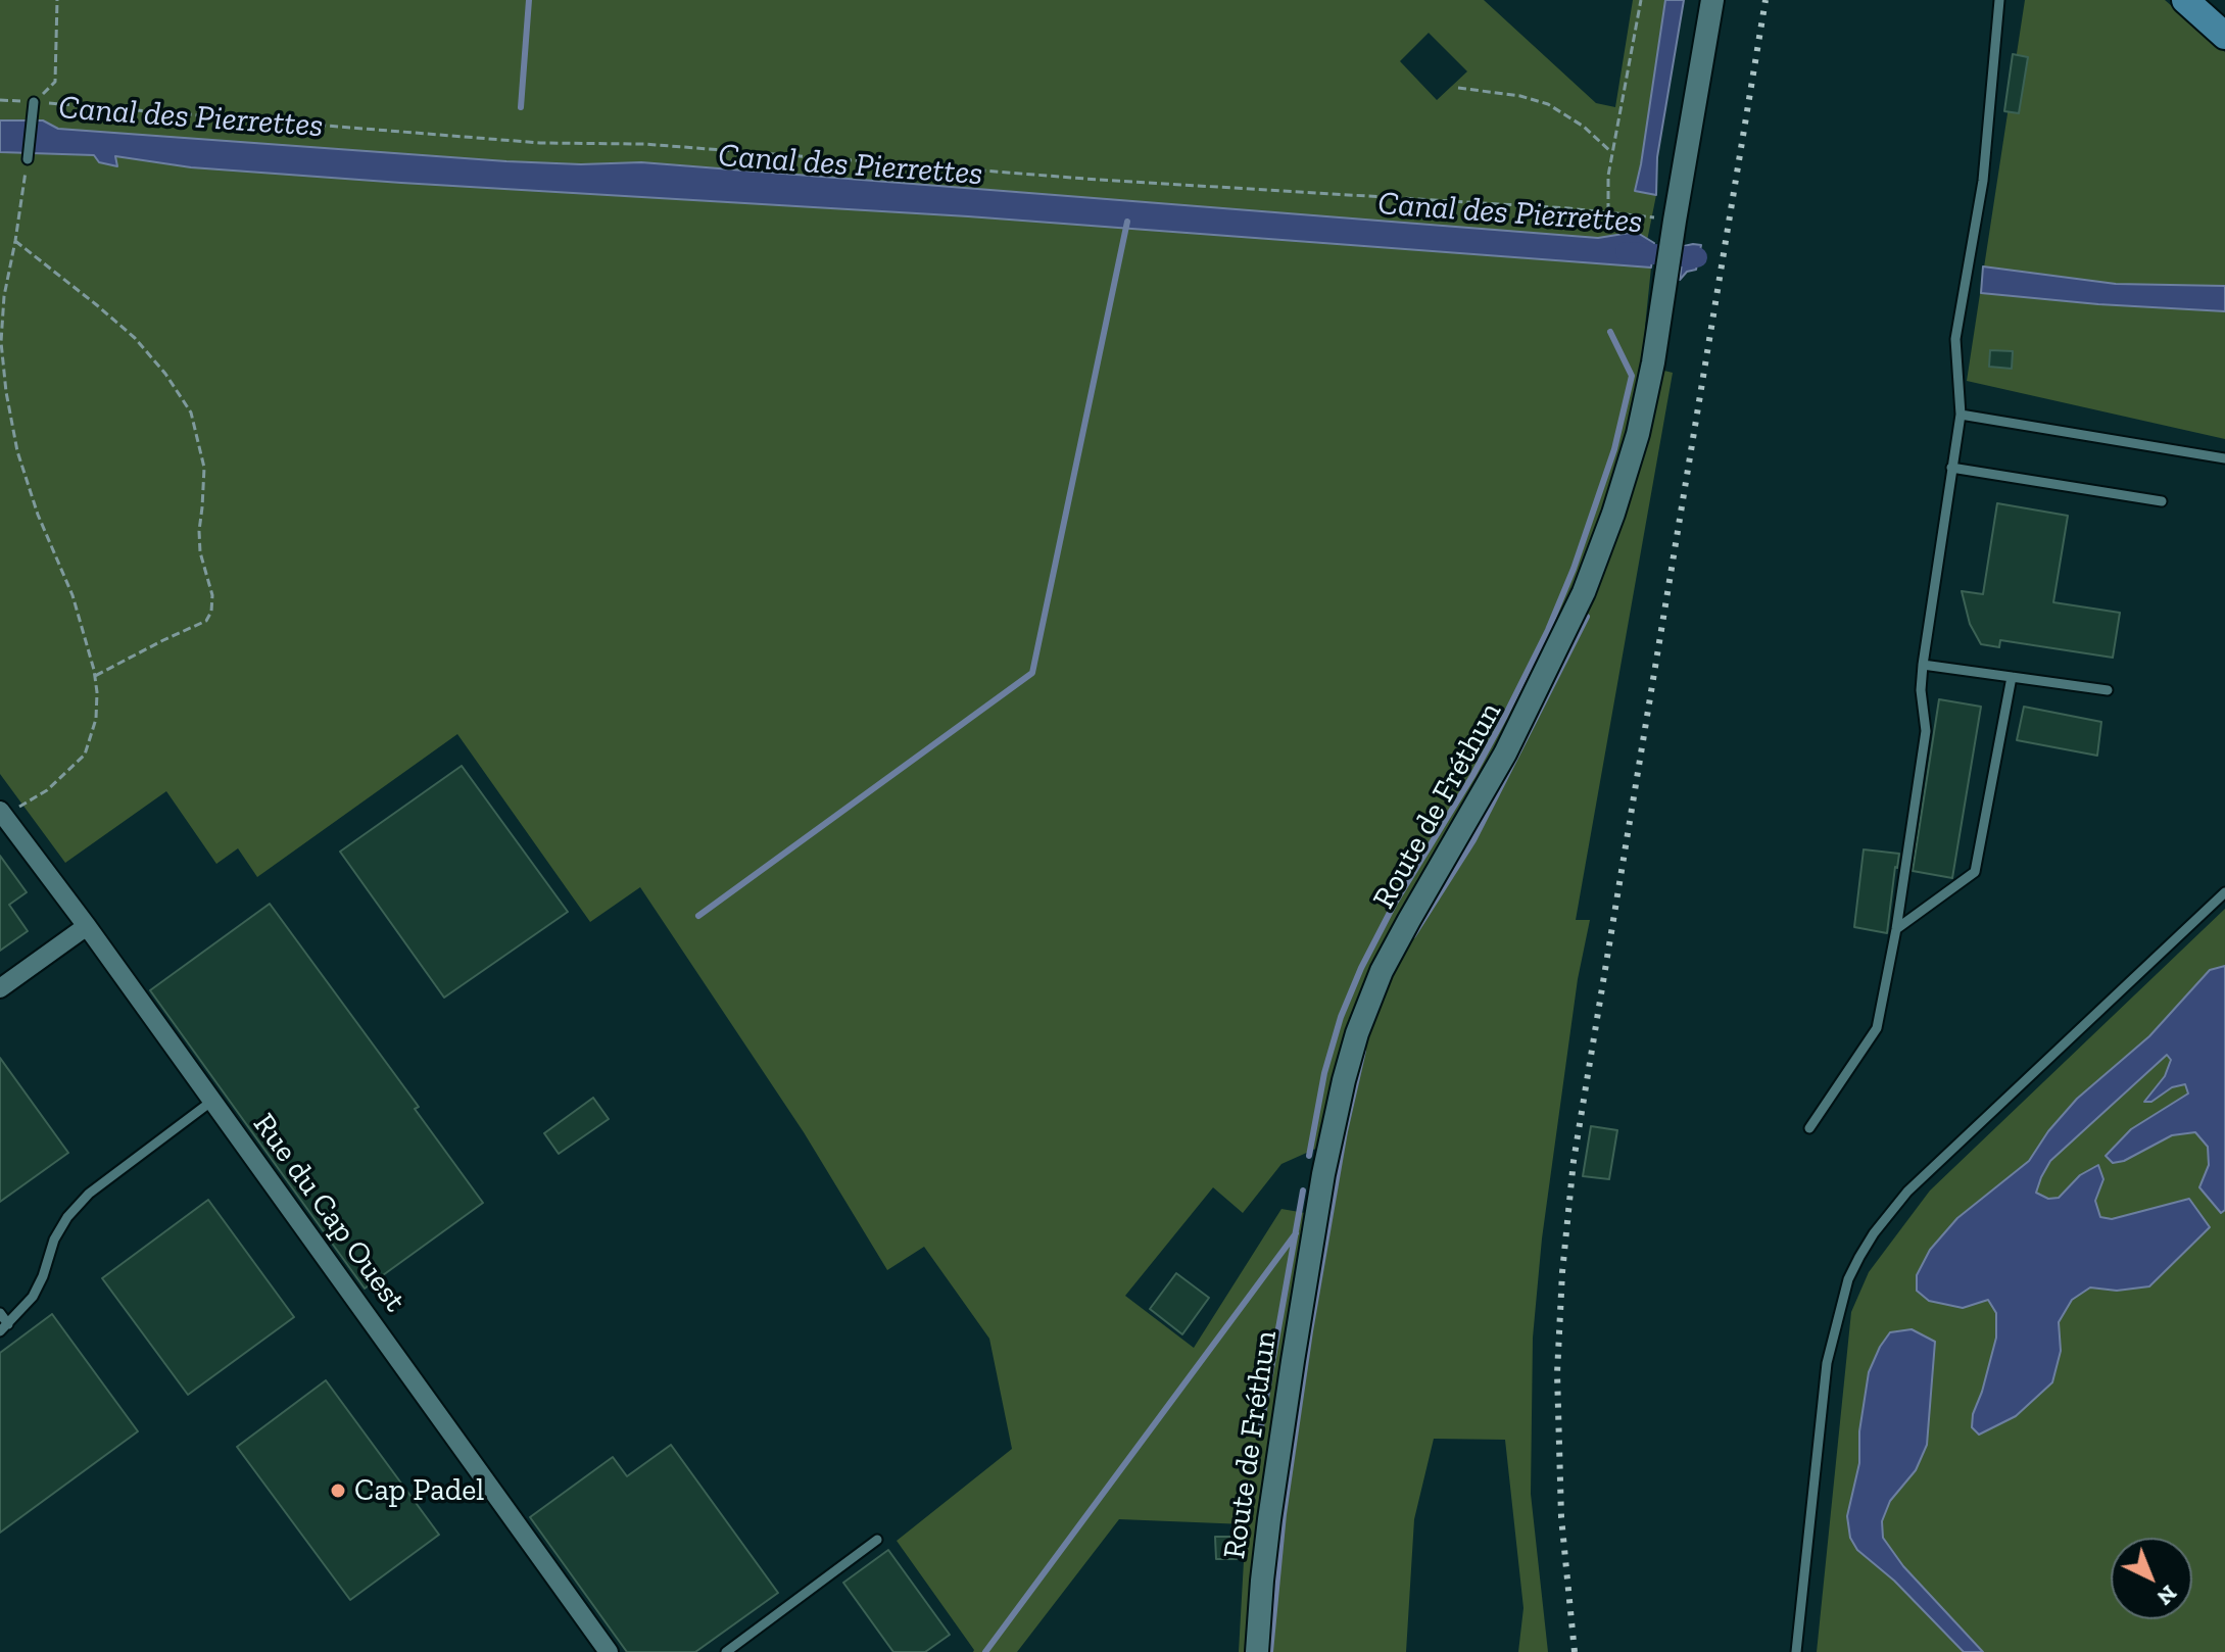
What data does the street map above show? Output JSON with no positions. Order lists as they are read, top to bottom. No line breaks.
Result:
{"streets":{"street":["Route de Fréthun","Rue du Cap Ouest"]},"water":["Canal des Pierrettes"],"places":["Cap Padel"],"north":"bottom right"}
